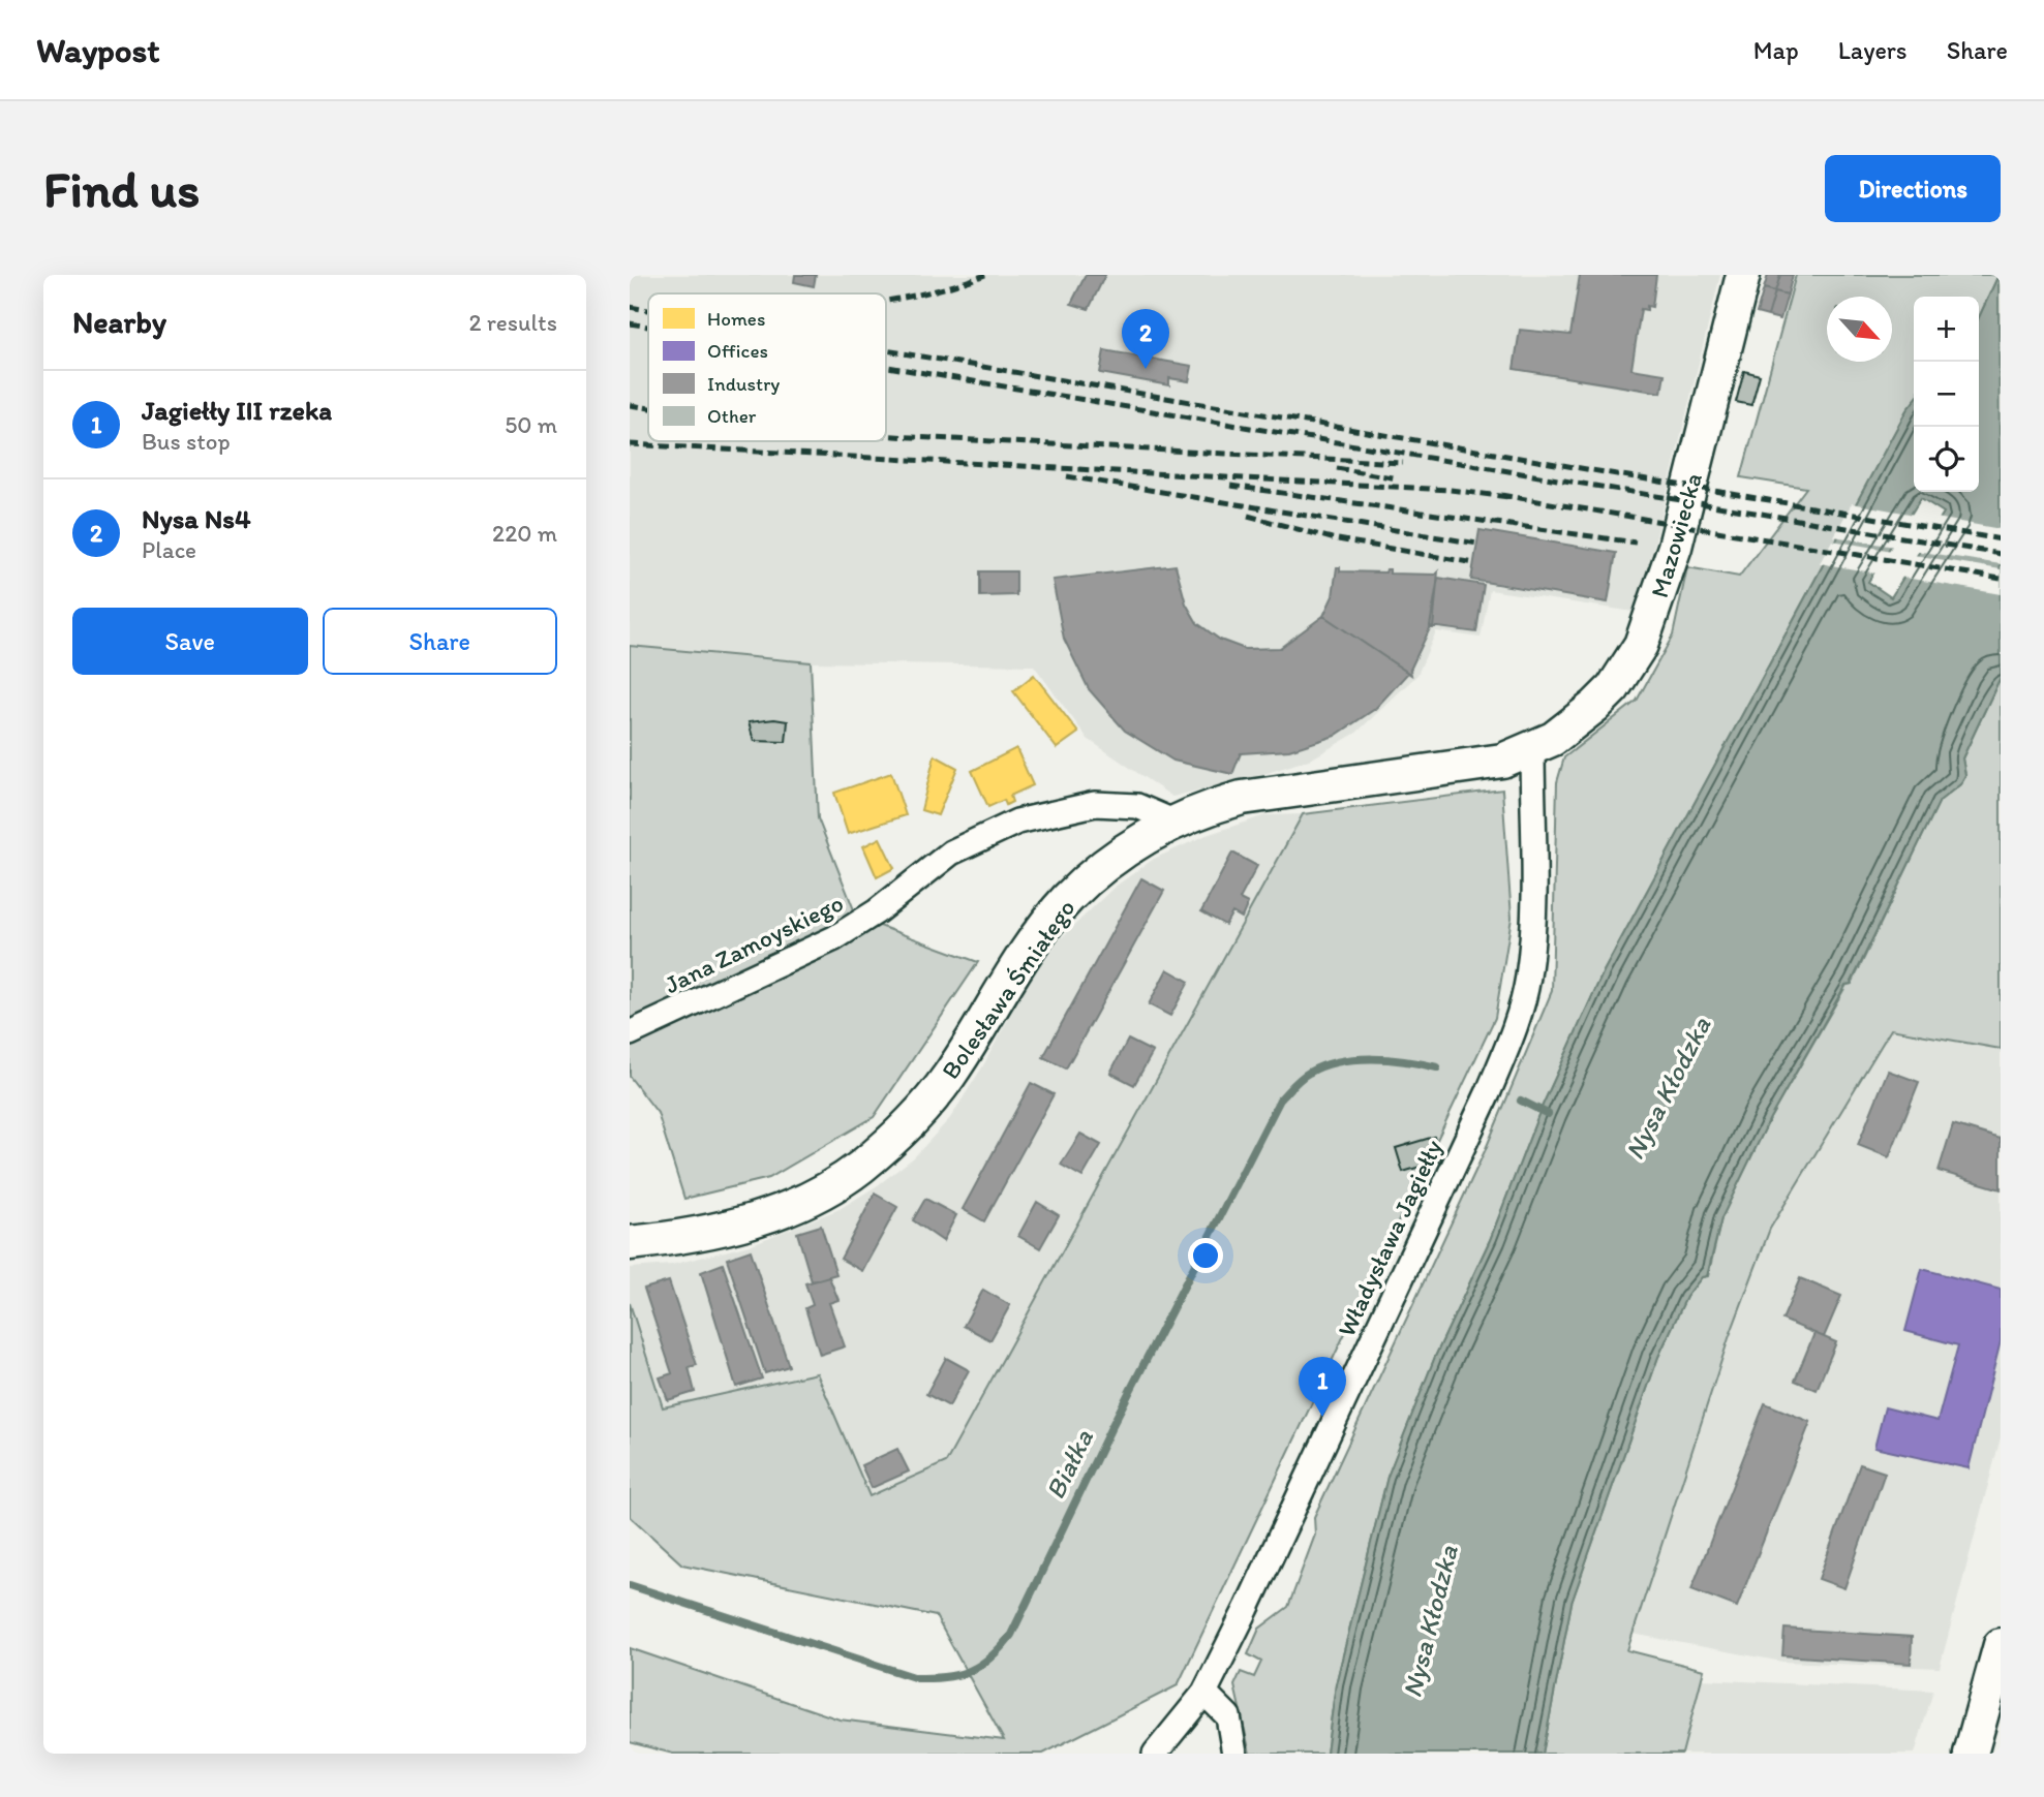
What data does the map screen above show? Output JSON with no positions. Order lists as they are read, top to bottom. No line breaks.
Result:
{"streets":{"street":["Mazowiecka","Jana Zamoyskiego","Bolesława Śmiałego","Władysława Jagiełły"]},"crossings":[["Mazowiecka","Bolesława Śmiałego"],["Mazowiecka","Władysława Jagiełły"],["Jana Zamoyskiego","Bolesława Śmiałego"],["Bolesława Śmiałego","Władysława Jagiełły"]],"water":["Nysa Kłodzka","Białka"],"legend":["Homes","Offices","Industry","Other"],"north":"bottom right","page":{"header":"Waypost","nav":["Map","Layers","Share"],"buttons":["Directions",["Save","Share"]],"title":"Find us","heading":["Nearby","2 results"],"map_buttons":["+","−"],"pins":["2","1"],"list":[{"mark":"1","name":"Jagiełły III rzeka","note":"Bus stop","value":"50 m"},{"mark":"2","name":"Nysa Ns4","note":"Place","value":"220 m"}]}}
